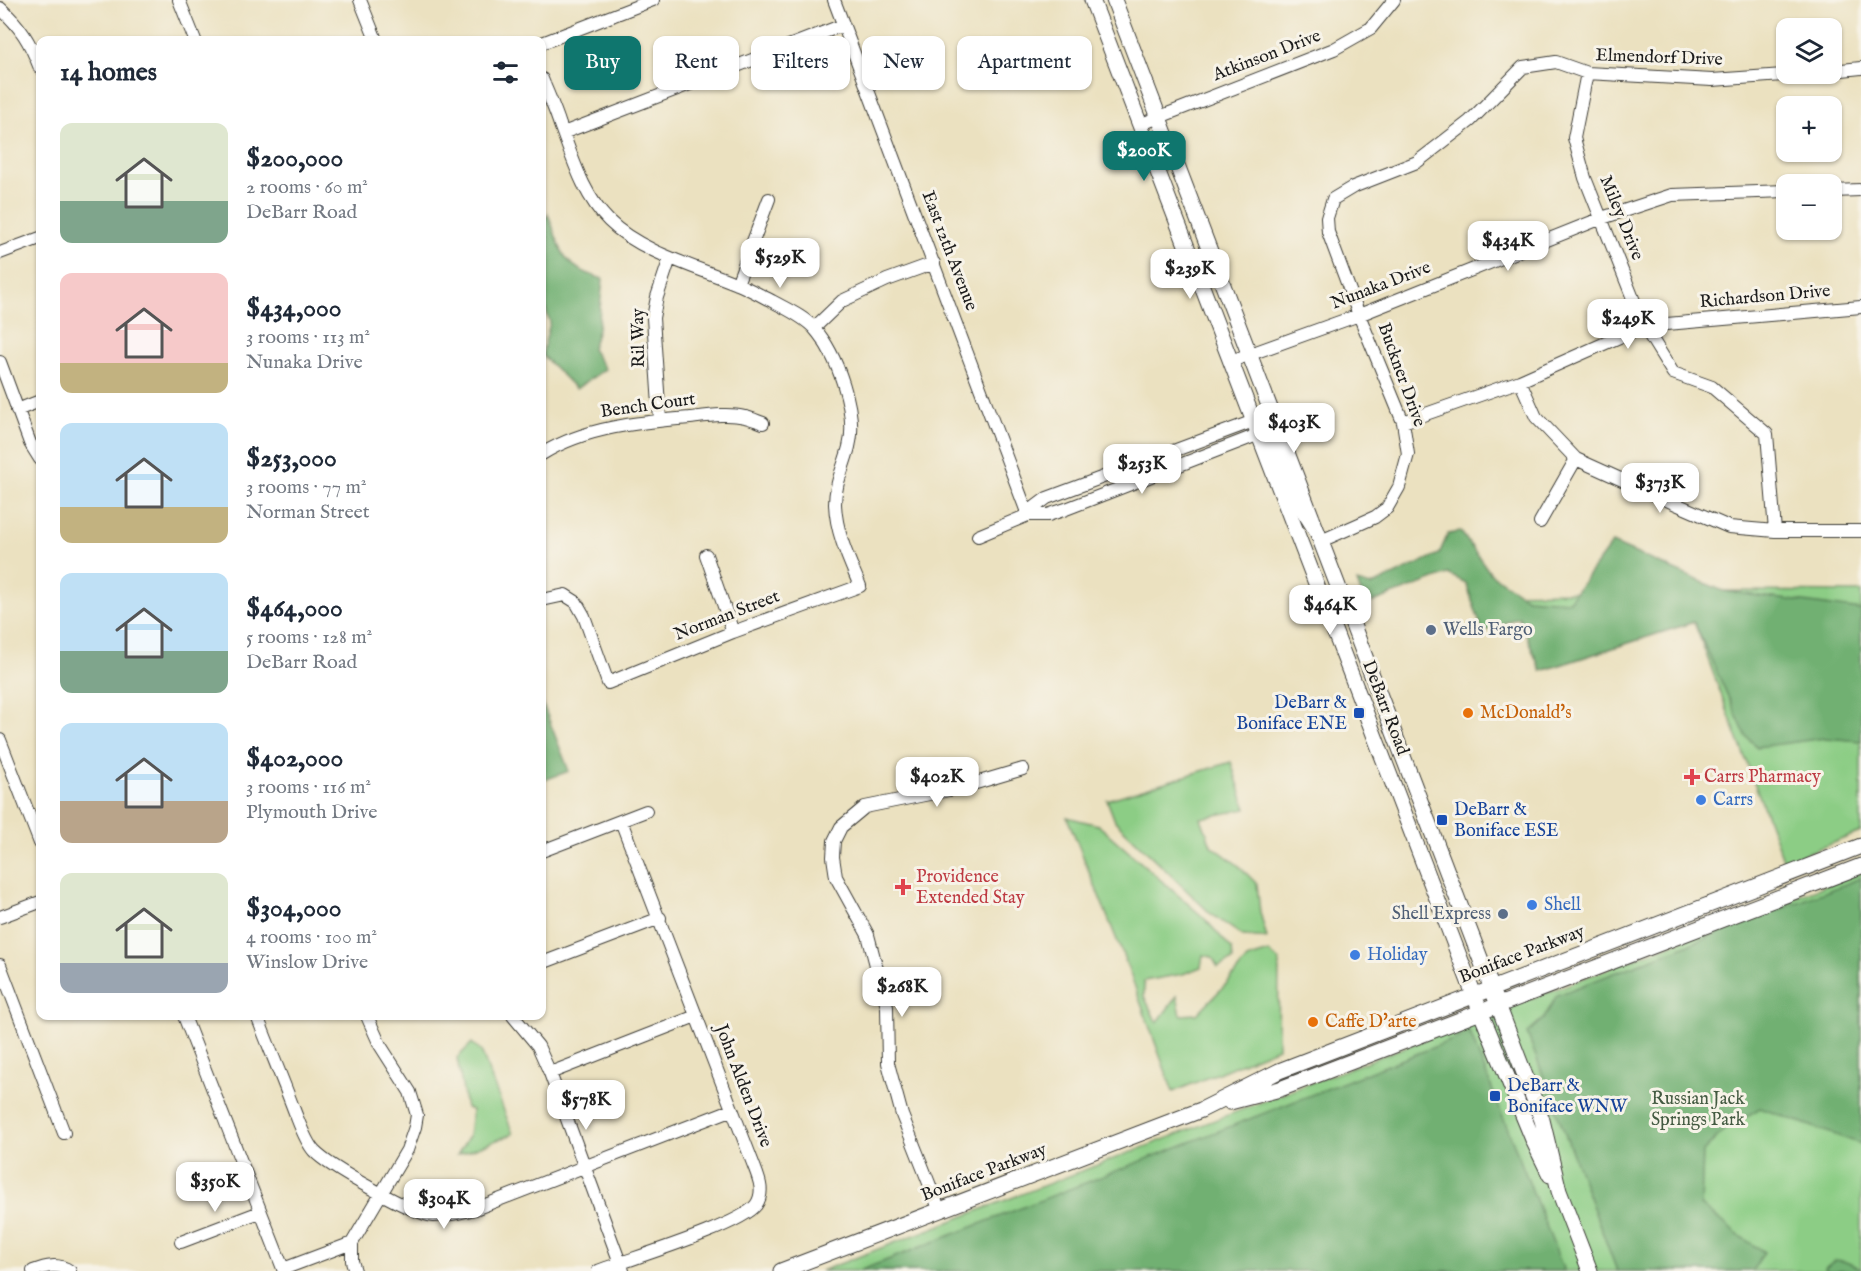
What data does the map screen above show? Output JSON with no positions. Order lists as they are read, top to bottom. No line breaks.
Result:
{"streets":{"main road":["DeBarr Road","Boniface Parkway"],"street":["Atkinson Drive","Elmendorf Drive","Miley Drive","East 12th Avenue","Nunaka Drive","Richardson Drive","Ril Way","Buckner Drive","Bench Court","Norman Street","John Alden Drive"]},"crossings":[["Atkinson Drive","DeBarr Road"],["Elmendorf Drive","Miley Drive"],["Elmendorf Drive","Buckner Drive"],["Miley Drive","Nunaka Drive"],["Miley Drive","Richardson Drive"],["Nunaka Drive","Buckner Drive"],["Nunaka Drive","DeBarr Road"],["Richardson Drive","Buckner Drive"],["Ril Way","Bench Court"],["Buckner Drive","DeBarr Road"],["DeBarr Road","Boniface Parkway"]],"parks":["Russian Jack Springs Park"],"places":{"other":["Wells Fargo","McDonald's","Carrs","Shell","Shell Express","Holiday","Caffe D'arte"],"transit":["DeBarr & Boniface ENE","DeBarr & Boniface ESE","DeBarr & Boniface WNW"],"health":["Carrs Pharmacy","Providence Extended Stay"]},"page":{"map_buttons":["+","−"],"chip":["Buy","Rent","Filters","New","Apartment"],"heading":"14 homes","list":[{"name":"$200,000","note":"2 rooms · 60 m² · DeBarr Road"},{"name":"$434,000","note":"3 rooms · 113 m² · Nunaka Drive"},{"name":"$253,000","note":"3 rooms · 77 m² · Norman Street"},{"name":"$464,000","note":"5 rooms · 128 m² · DeBarr Road"},{"name":"$402,000","note":"3 rooms · 116 m² · Plymouth Drive"},{"name":"$304,000","note":"4 rooms · 100 m² · Winslow Drive"}],"price":["$200K","$434K","$529K","$239K","$249K","$403K","$253K","$373K","$464K","$402K","$268K","$578K","$350K","$304K"]}}
